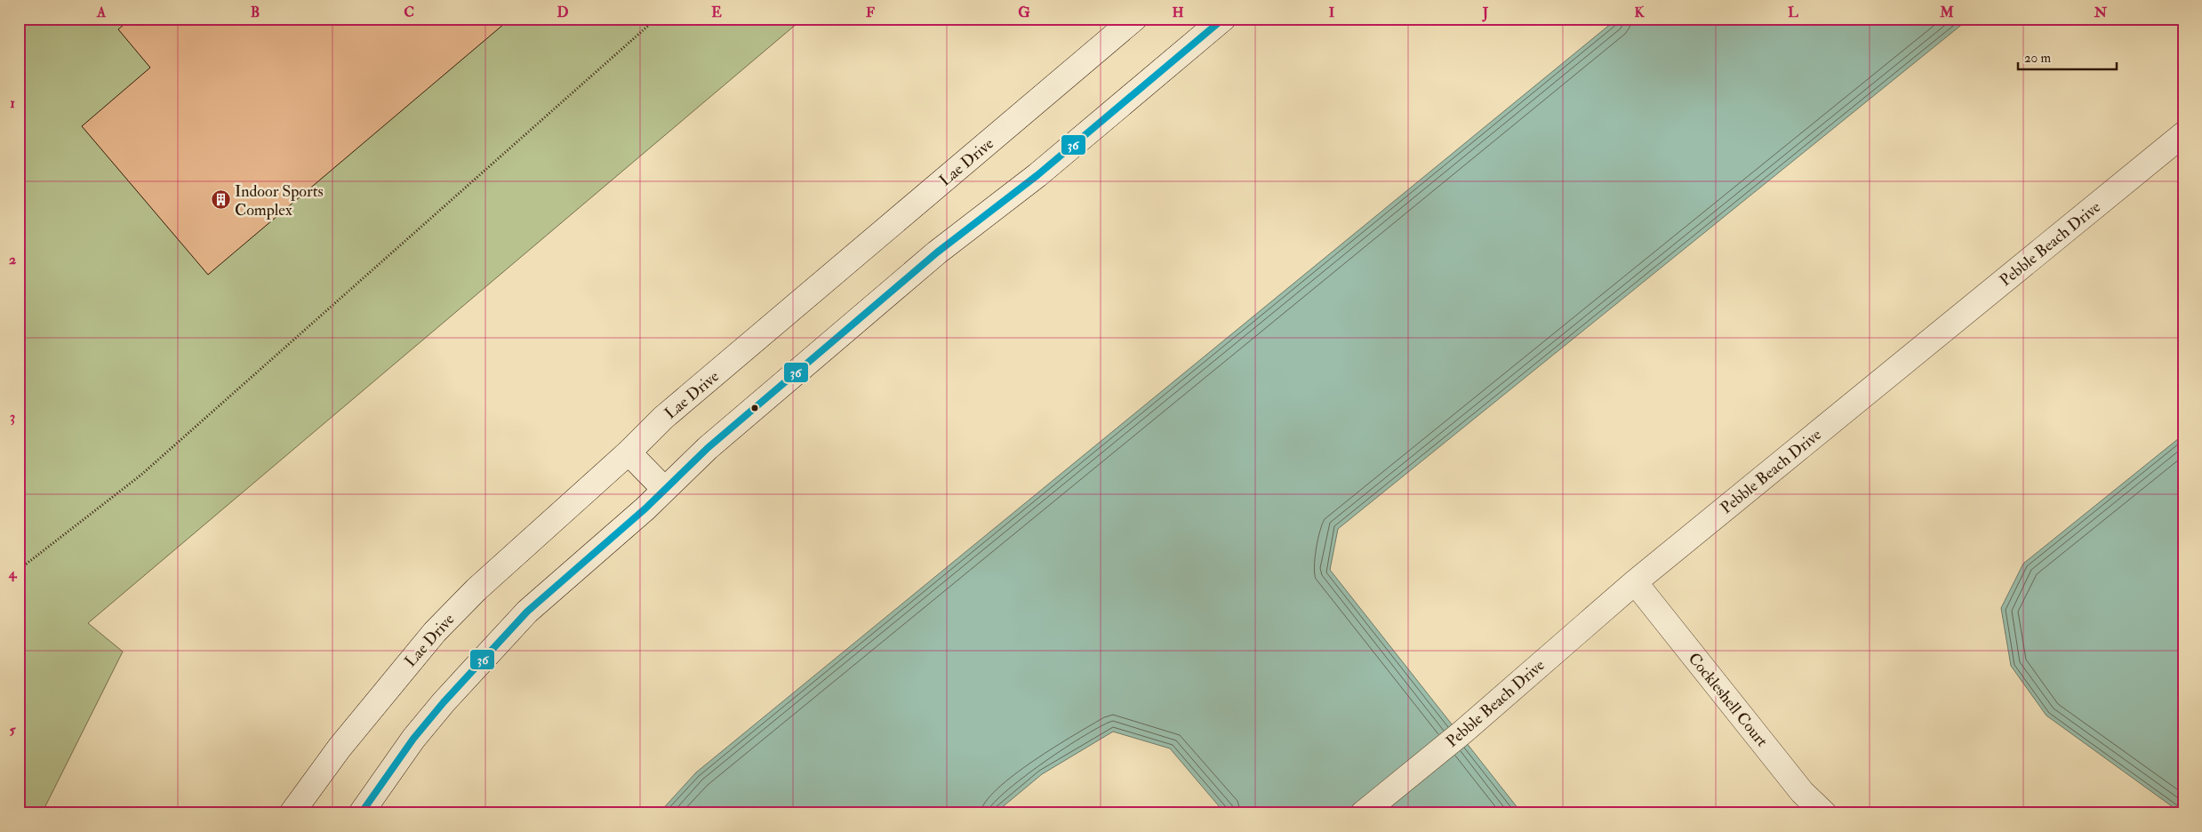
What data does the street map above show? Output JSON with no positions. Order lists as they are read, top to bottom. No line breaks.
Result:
{"streets":{"main road":["Lae Drive","Pebble Beach Drive","Cockleshell Court"]},"crossings":[["Pebble Beach Drive","Cockleshell Court"]],"places":{"building":["Indoor Sports Complex"]},"lines":["transit line 36"],"scale_bar":"20 m","grid":{"columns":["A","B","C","D","E","F","G","H","I","J","K","L","M","N"],"rows":["1","2","3","4","5"]}}
